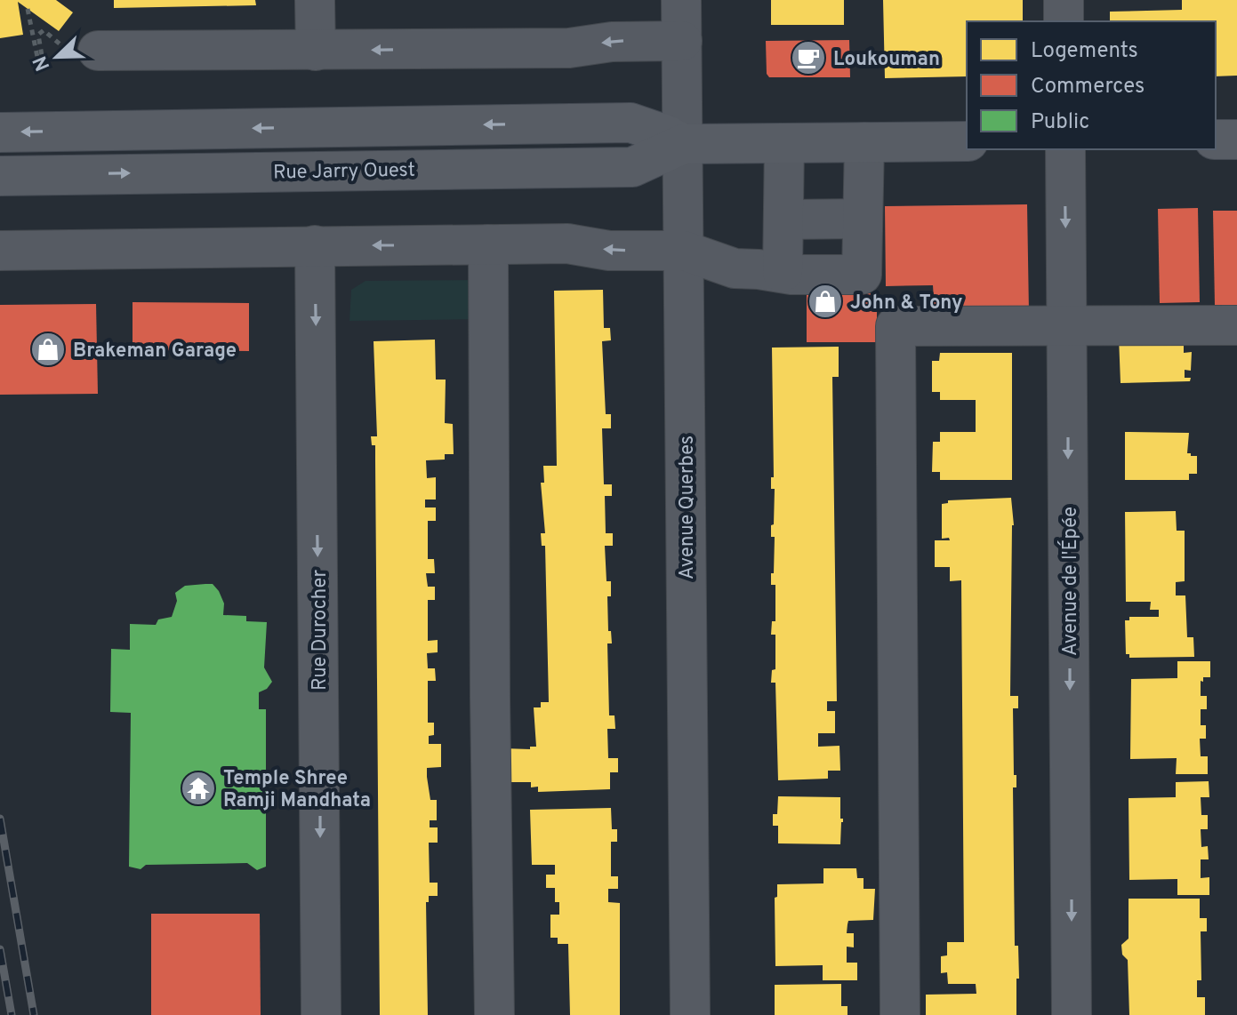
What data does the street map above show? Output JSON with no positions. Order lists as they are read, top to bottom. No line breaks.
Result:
{"streets":{"main road":["Rue Jarry Ouest"],"street":["Avenue Querbes","Avenue de l'Épée","Rue Durocher"]},"crossings":[["Rue Jarry Ouest","Avenue Querbes"]],"one_way":["Avenue de l'Épée"],"places":{"cafe":["Loukouman"],"shop":["John & Tony","Brakeman Garage"],"temple":["Temple Shree Ramji Mandhata"]},"legend":["Logements","Commerces","Public"],"north":"bottom left"}
